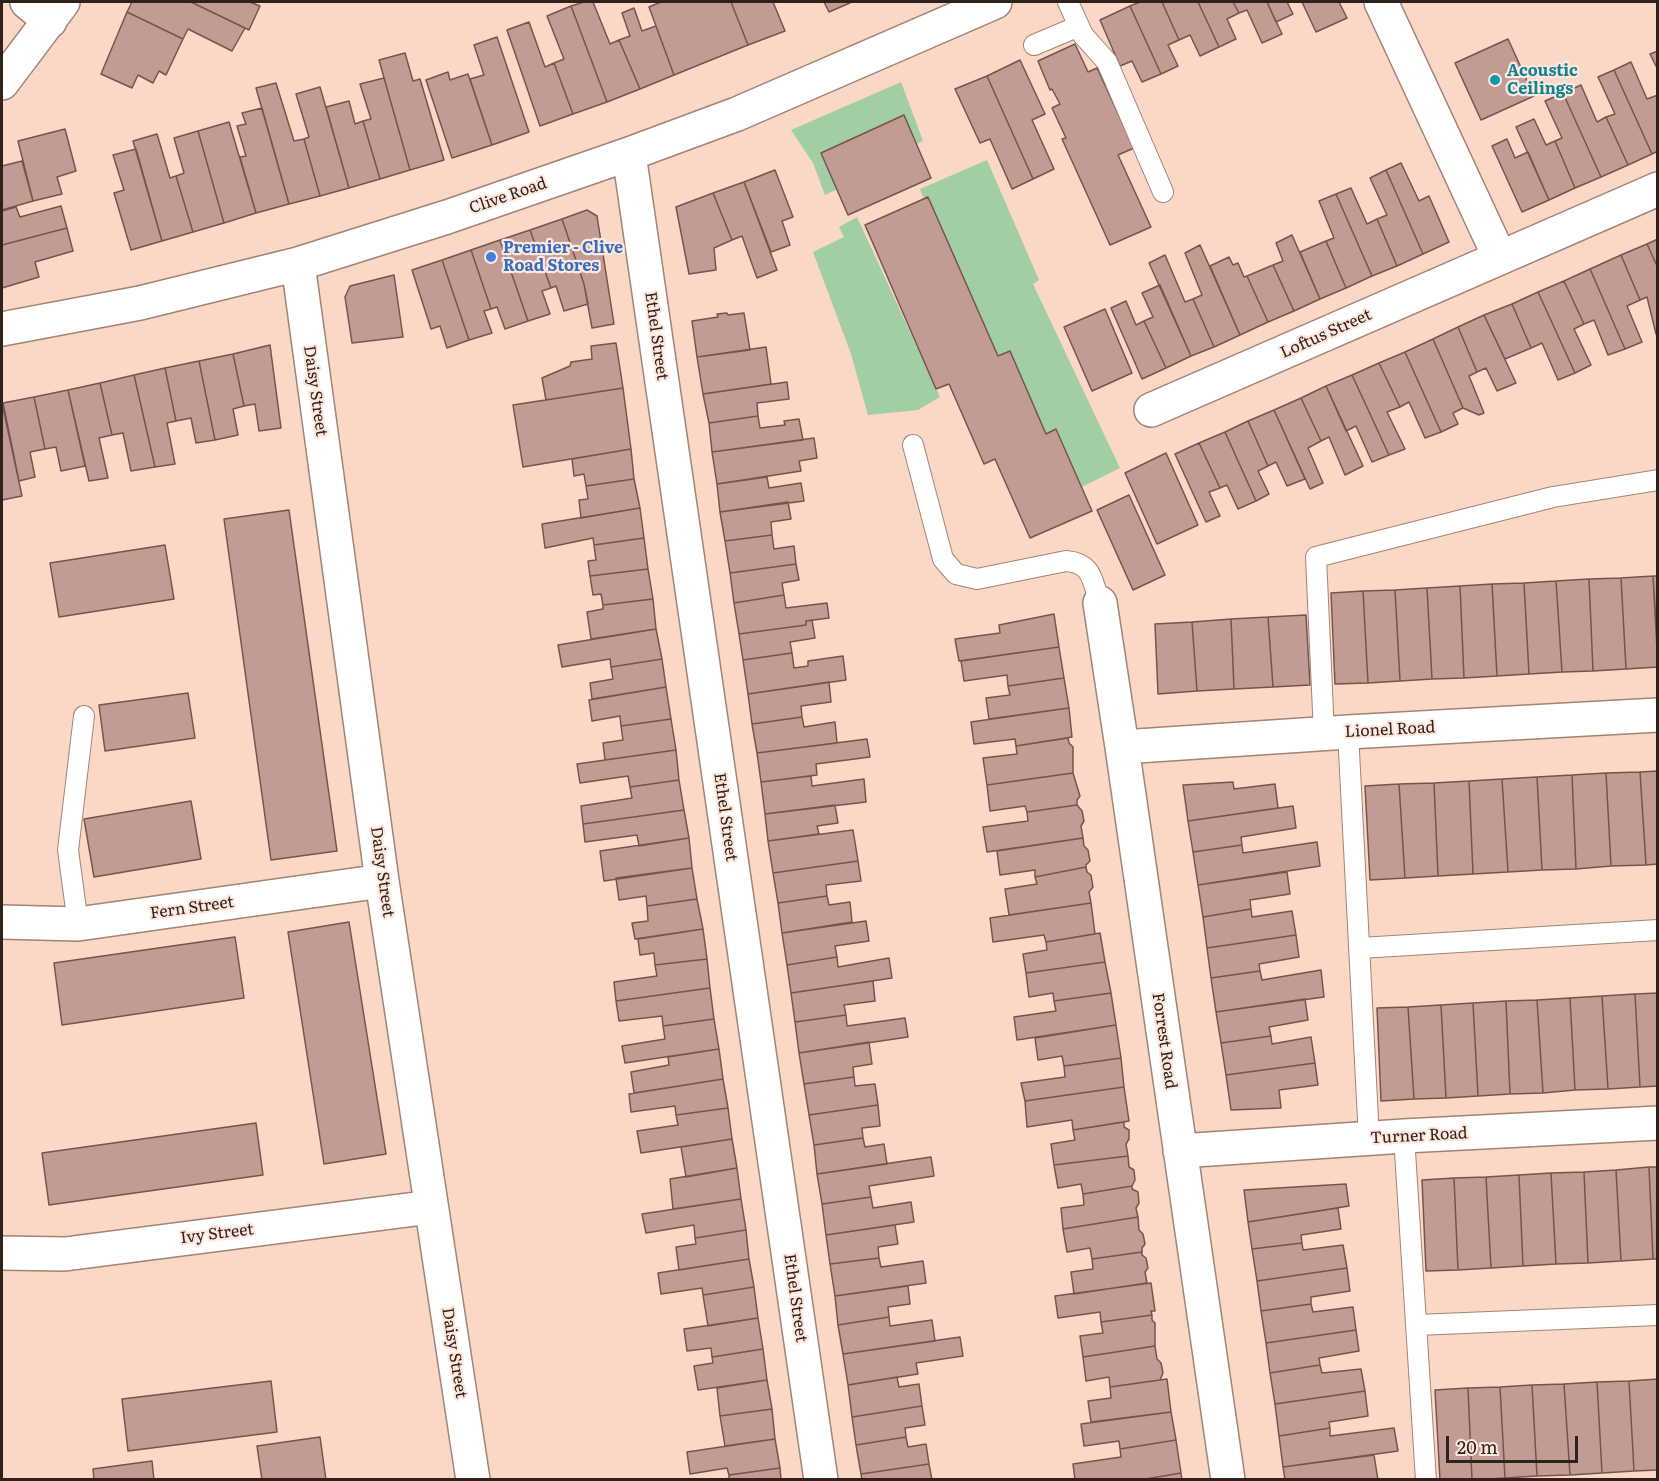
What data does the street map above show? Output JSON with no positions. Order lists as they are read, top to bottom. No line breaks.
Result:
{"streets":{"street":["Clive Road","Loftus Street","Ethel Street","Daisy Street","Lionel Road","Fern Street","Forrest Road","Turner Road","Ivy Street"]},"crossings":[["Clive Road","Ethel Street"],["Clive Road","Daisy Street"],["Daisy Street","Fern Street"],["Daisy Street","Ivy Street"],["Lionel Road","Forrest Road"],["Forrest Road","Turner Road"]],"places":["Acoustic Ceilings","Premier - Clive Road Stores"],"scale_bar":"20 m"}
